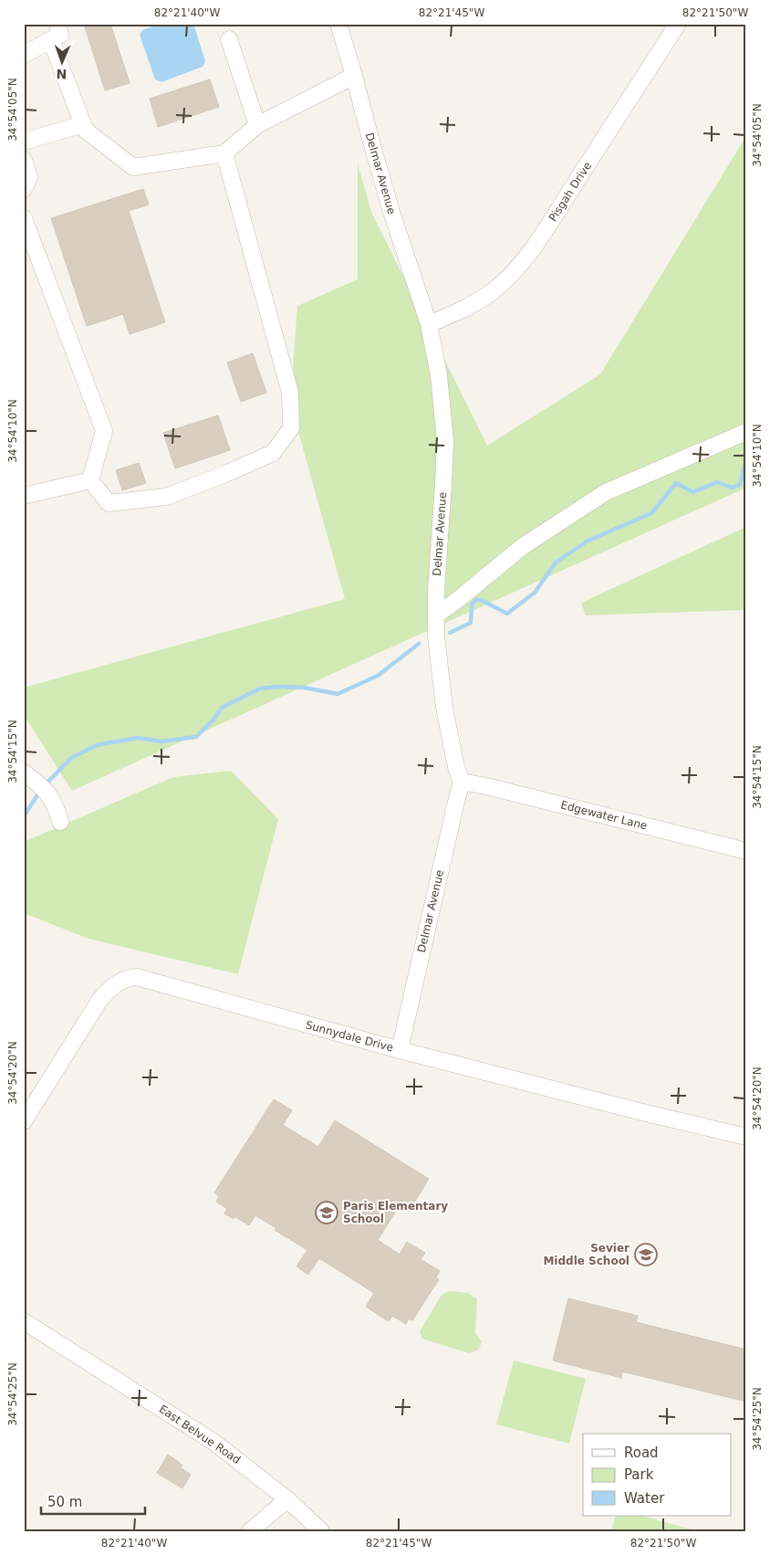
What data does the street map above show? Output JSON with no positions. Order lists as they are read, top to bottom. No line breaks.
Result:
{"streets":{"street":["Delmar Avenue","Pisgah Drive","Edgewater Lane","Sunnydale Drive","East Belvue Road"]},"crossings":[["Delmar Avenue","Pisgah Drive"],["Delmar Avenue","Edgewater Lane"],["Delmar Avenue","Sunnydale Drive"]],"places":{"school or university":["Paris Elementary School","Sevier Middle School"]},"legend":["Road","Park","Water"],"scale_bar":"50 m","north":"bottom","coordinates":["82°21'40\"W","82°21'45\"W","82°21'50\"W","34°54'05\"N","34°54'10\"N","34°54'15\"N","34°54'20\"N","34°54'25\"N"]}
